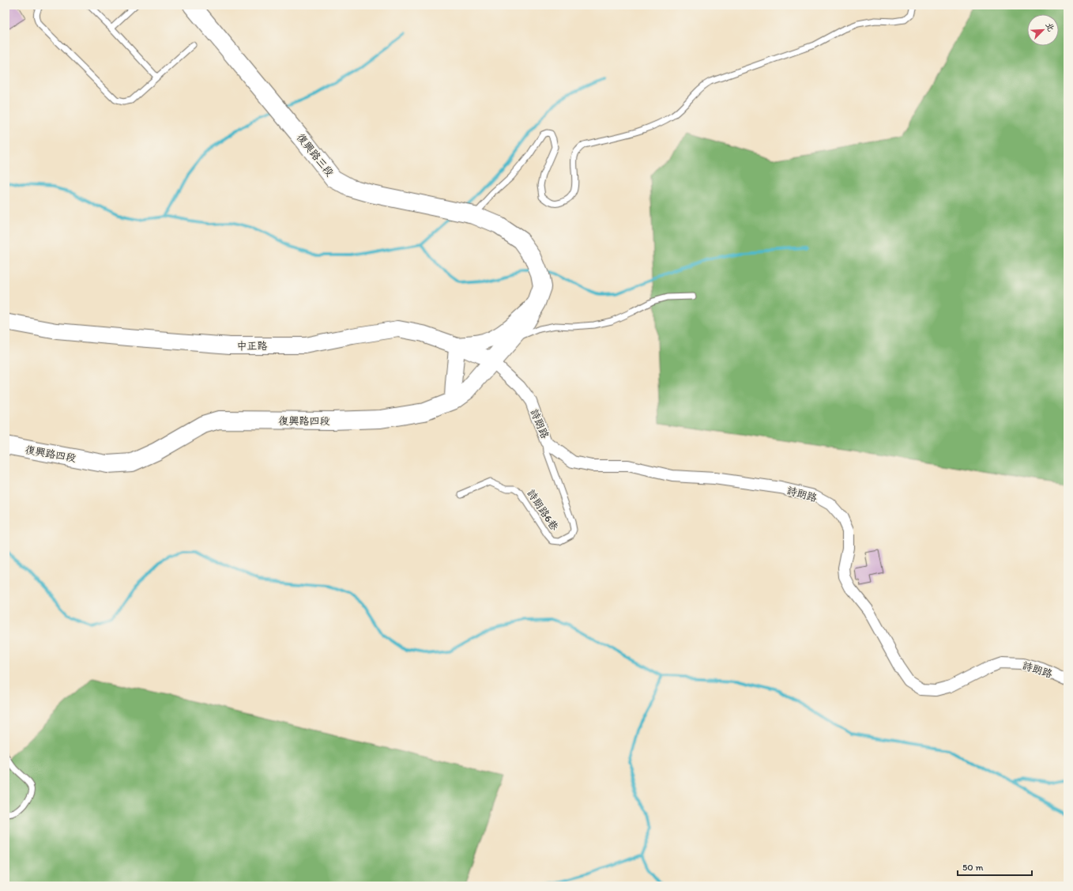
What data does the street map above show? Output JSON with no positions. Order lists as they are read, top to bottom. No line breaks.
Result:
{"streets":{"main road":["復興路三段","復興路四段"],"street":["中正路","詩朗路"],"lane":["詩朗路6巷"]},"crossings":[["復興路三段","復興路四段"],["中正路","復興路四段"],["中正路","詩朗路"],["復興路四段","詩朗路"],["詩朗路","詩朗路6巷"]],"scale_bar":"50 m","north":"top right"}
